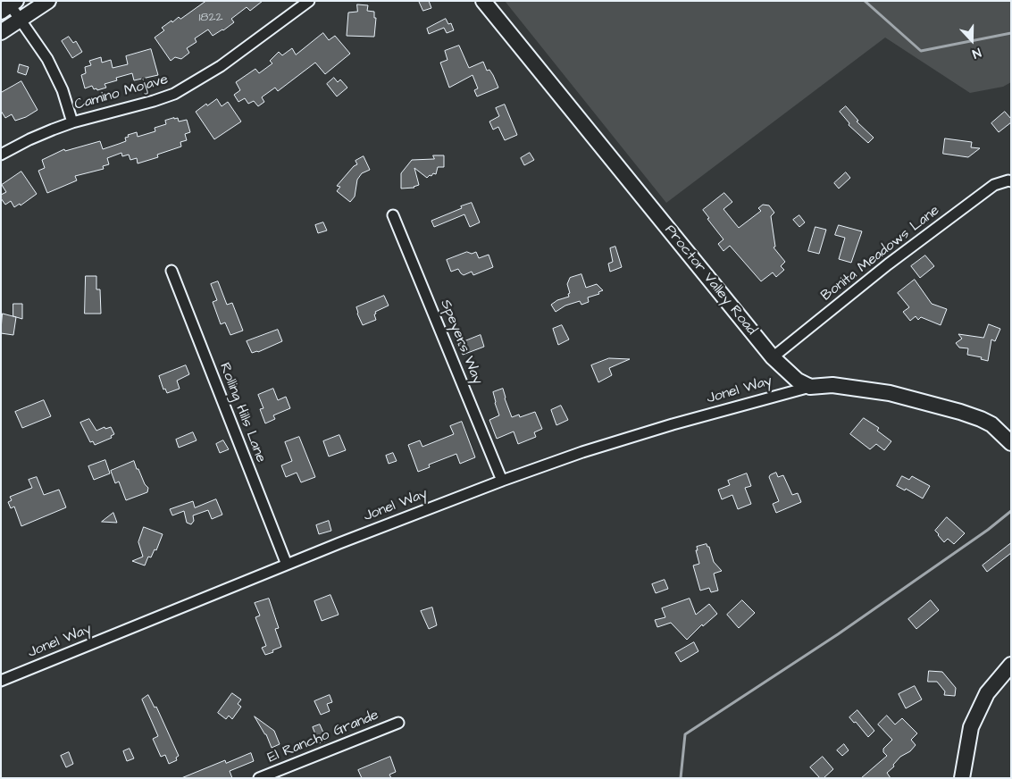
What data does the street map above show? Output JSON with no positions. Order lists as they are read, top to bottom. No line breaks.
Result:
{"streets":{"street":["Camino Mojave","Bonita Meadows Lane","Proctor Valley Road","Speyers Way","Jonel Way","Rolling Hills Lane","El Rancho Grande"]},"crossings":[["Bonita Meadows Lane","Proctor Valley Road"],["Proctor Valley Road","Jonel Way"],["Speyers Way","Jonel Way"],["Jonel Way","Rolling Hills Lane"]],"house_numbers":["1822"],"north":"bottom"}
